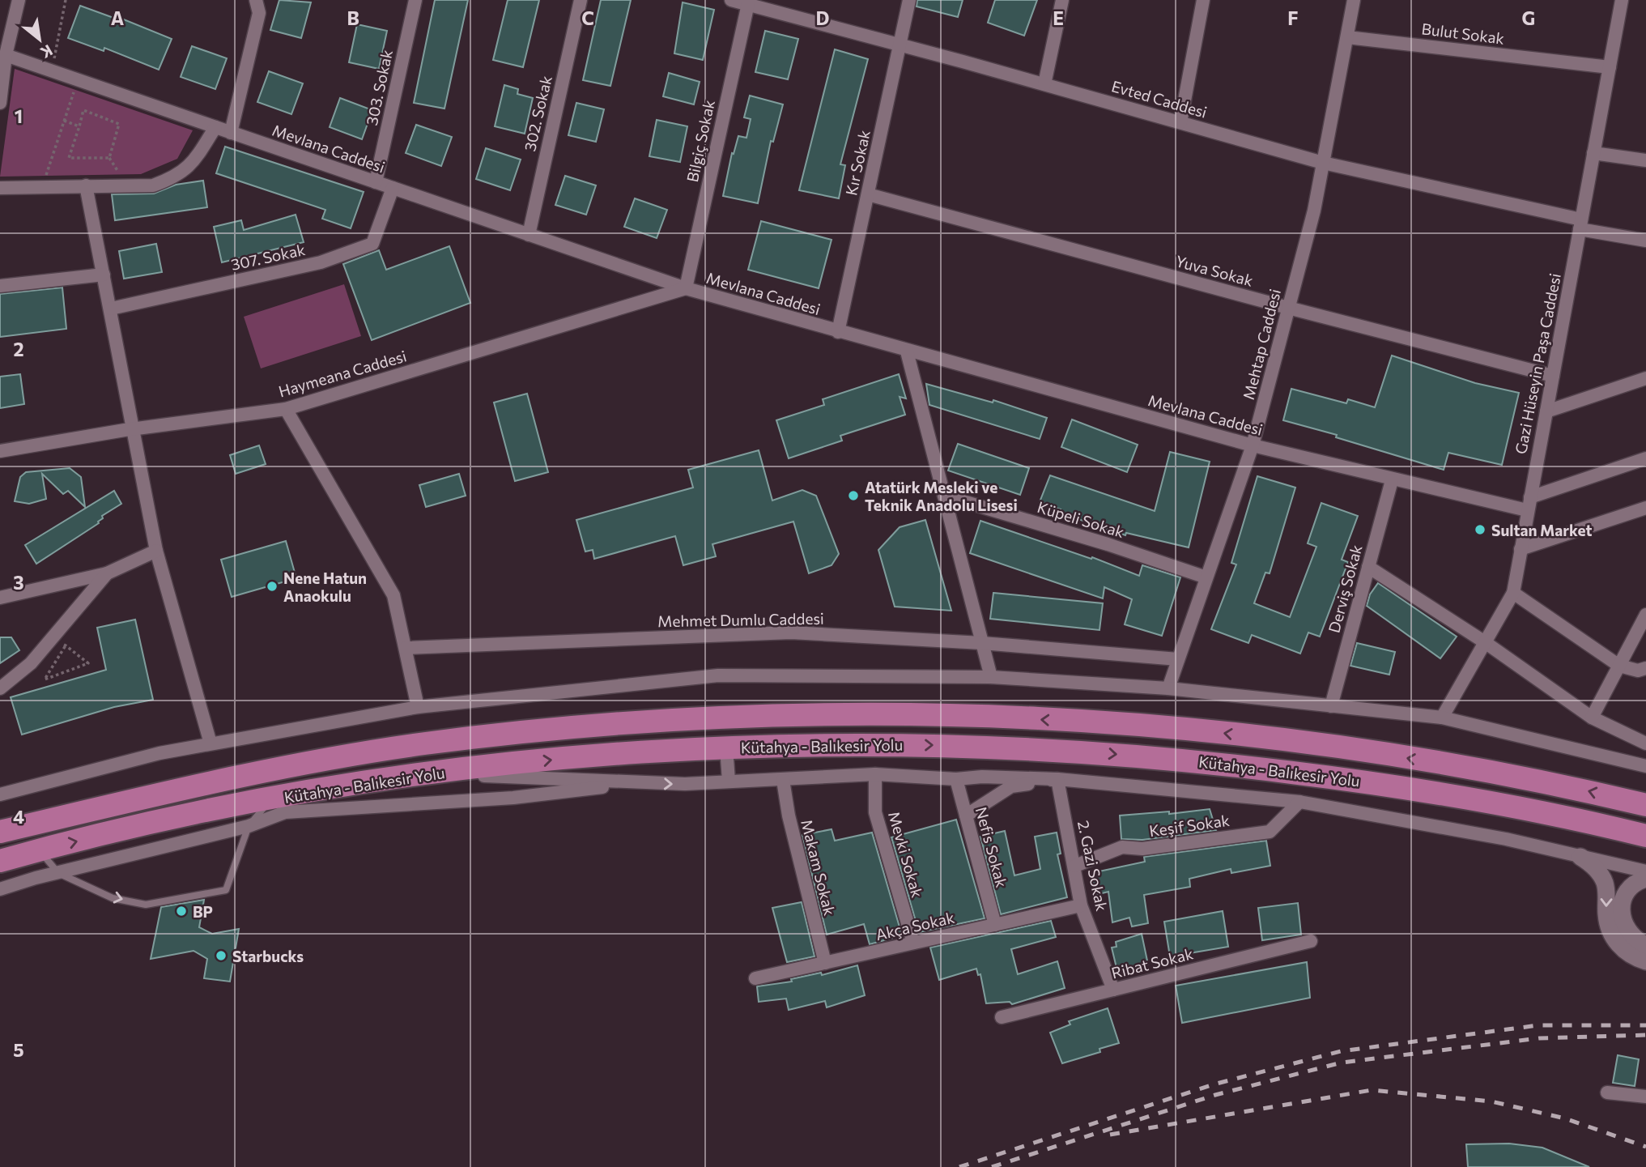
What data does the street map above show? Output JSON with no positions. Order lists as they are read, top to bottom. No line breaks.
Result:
{"streets":{"highway":["Kütahya - Balıkesir Yolu"],"street":["Bulut Sokak","303. Sokak","Evted Caddesi","302. Sokak","Bilgiç Sokak","Mevlana Caddesi","Kır Sokak","307. Sokak","Yuva Sokak","Mehtap Caddesi","Gazi Hüseyin Paşa Caddesi","Haymeana Caddesi","Küpeli Sokak","Derviş Sokak","Mehmet Dumlu Caddesi","Keşif Sokak","Nefis Sokak","Mevki Sokak","2. Gazi Sokak","Makam Sokak","Akça Sokak","Ribat Sokak"]},"crossings":[["Bulut Sokak","Mehtap Caddesi"],["Bulut Sokak","Gazi Hüseyin Paşa Caddesi"],["303. Sokak","Mevlana Caddesi"],["Evted Caddesi","Bilgiç Sokak"],["Evted Caddesi","Kır Sokak"],["Evted Caddesi","Mehtap Caddesi"],["Evted Caddesi","Gazi Hüseyin Paşa Caddesi"],["302. Sokak","Mevlana Caddesi"],["Bilgiç Sokak","Mevlana Caddesi"],["Bilgiç Sokak","Haymeana Caddesi"],["Mevlana Caddesi","Kır Sokak"],["Mevlana Caddesi","307. Sokak"],["Mevlana Caddesi","Mehtap Caddesi"],["Mevlana Caddesi","Gazi Hüseyin Paşa Caddesi"],["Mevlana Caddesi","Haymeana Caddesi"],["Mevlana Caddesi","Derviş Sokak"],["Kır Sokak","Yuva Sokak"],["Yuva Sokak","Mehtap Caddesi"],["Yuva Sokak","Gazi Hüseyin Paşa Caddesi"],["Mehtap Caddesi","Küpeli Sokak"],["Mehtap Caddesi","Mehmet Dumlu Caddesi"],["Keşif Sokak","2. Gazi Sokak"],["Nefis Sokak","Akça Sokak"],["Mevki Sokak","Akça Sokak"],["2. Gazi Sokak","Akça Sokak"],["2. Gazi Sokak","Ribat Sokak"],["Makam Sokak","Akça Sokak"]],"places":["Atatürk Mesleki ve Teknik Anadolu Lisesi","Sultan Market","Nene Hatun Anaokulu","BP","Starbucks"],"north":"bottom right","grid":{"columns":["A","B","C","D","E","F","G"],"rows":["1","2","3","4","5"]}}
